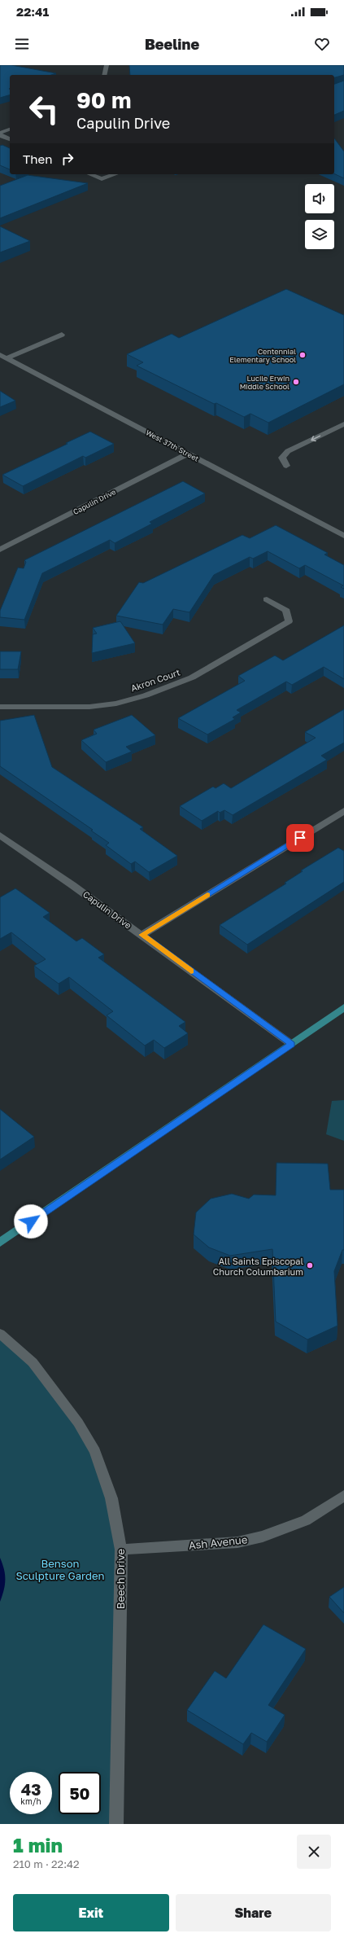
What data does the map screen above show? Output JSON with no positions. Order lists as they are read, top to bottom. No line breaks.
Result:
{"streets":{"street":["West 37th Street","Capulin Drive","Akron Court","Ash Avenue","Beech Drive"]},"crossings":[["West 37th Street","Capulin Drive"],["Ash Avenue","Beech Drive"]],"parks":["Benson Sculpture Garden"],"places":["Centennial Elementary School","Lucile Erwin Middle School","All Saints Episcopal Church Columbarium"],"page":{"status":"22:41","header":"Beeline","turn":["90 m","Capulin Drive"],"then":"Then","speed":"43 km/h","limit":"50","heading":["1 min","210 m · 22:42"],"buttons":["Exit","Share"]}}
